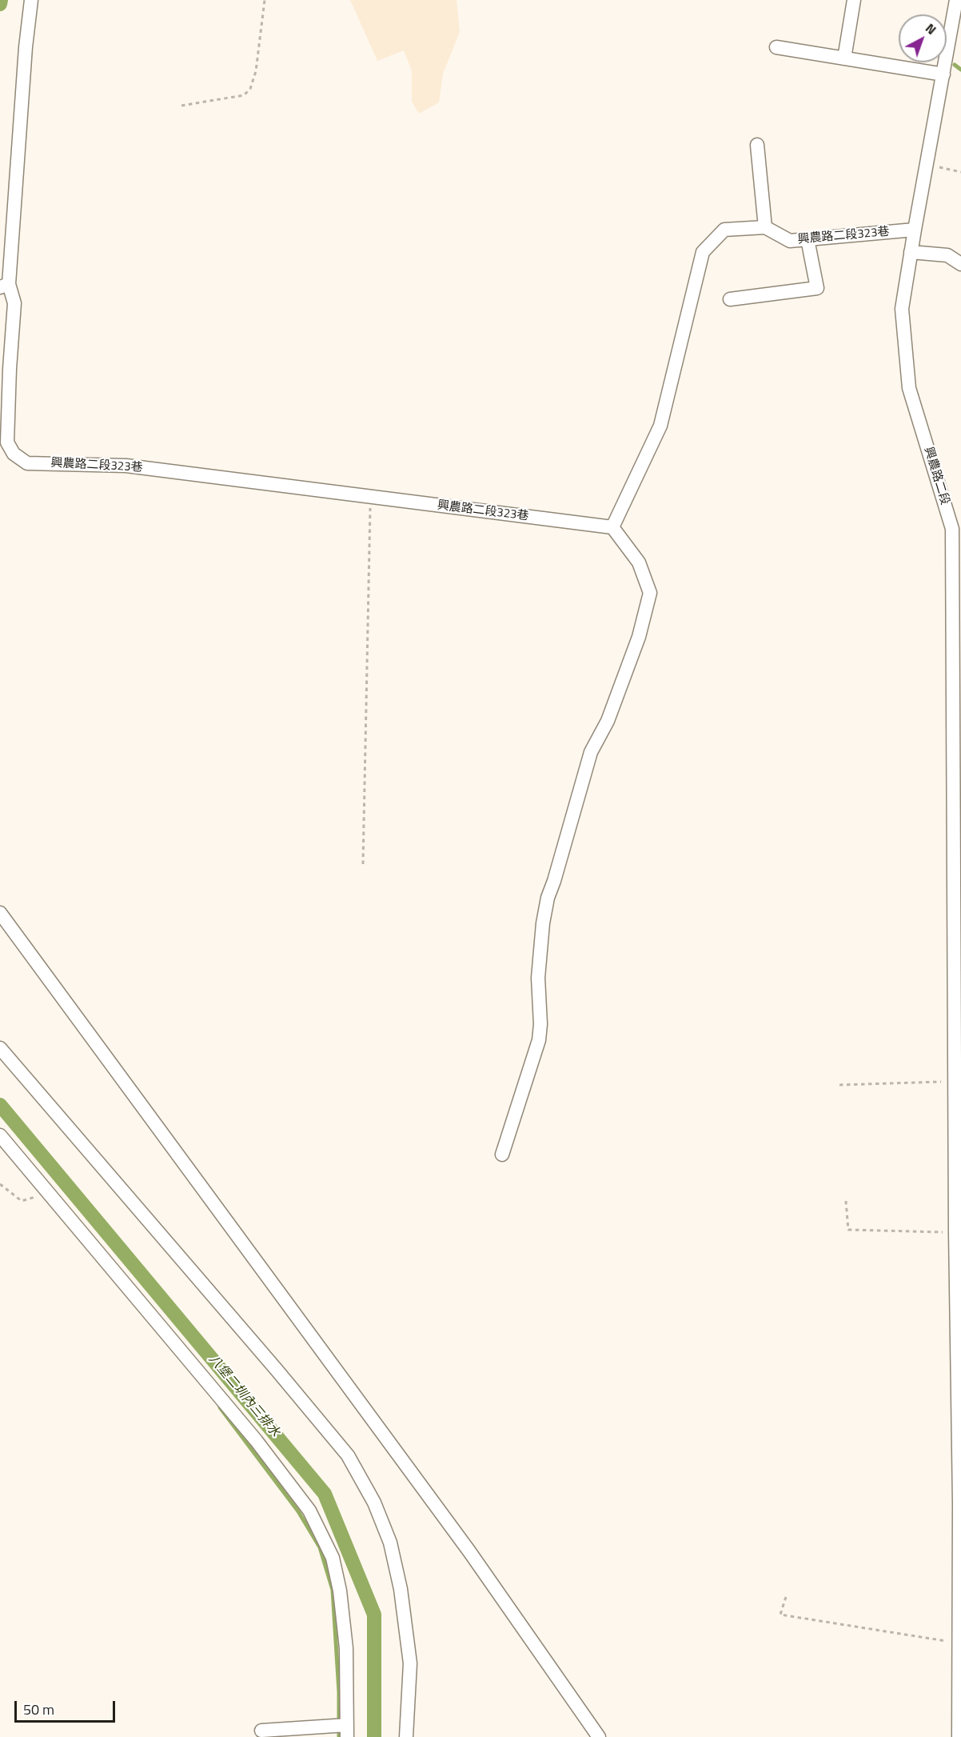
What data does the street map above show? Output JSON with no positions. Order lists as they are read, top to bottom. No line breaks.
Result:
{"streets":{"street":["興農路二段323巷","興農路二段"]},"crossings":[["興農路二段323巷","興農路二段"]],"water":["八堡二圳內三排水"],"scale_bar":"50 m","north":"top right"}
